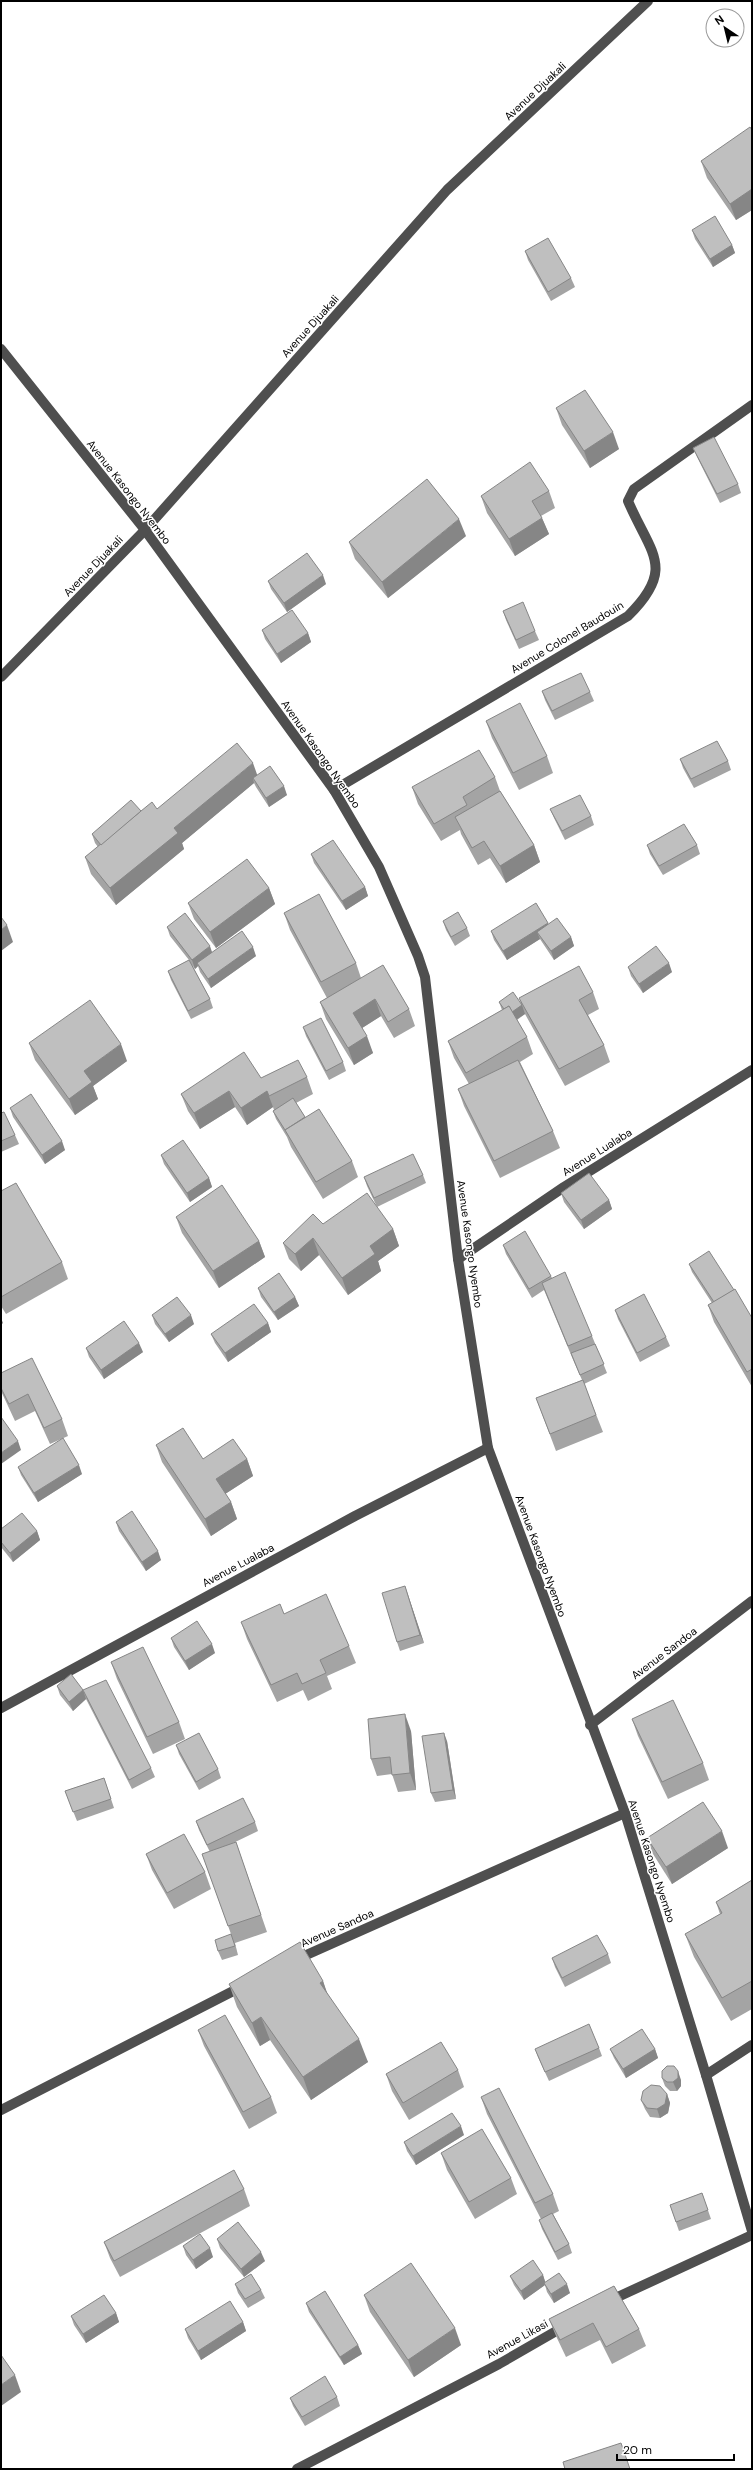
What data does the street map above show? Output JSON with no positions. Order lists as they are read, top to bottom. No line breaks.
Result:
{"streets":{"street":["Avenue Djuakali","Avenue Kasongo Nyembo","Avenue Colonel Baudouin","Avenue Lualaba","Avenue Sandoa","Avenue Likasi"]},"crossings":[["Avenue Djuakali","Avenue Kasongo Nyembo"],["Avenue Kasongo Nyembo","Avenue Colonel Baudouin"],["Avenue Kasongo Nyembo","Avenue Lualaba"],["Avenue Kasongo Nyembo","Avenue Sandoa"]],"scale_bar":"20 m","north":"top left"}
